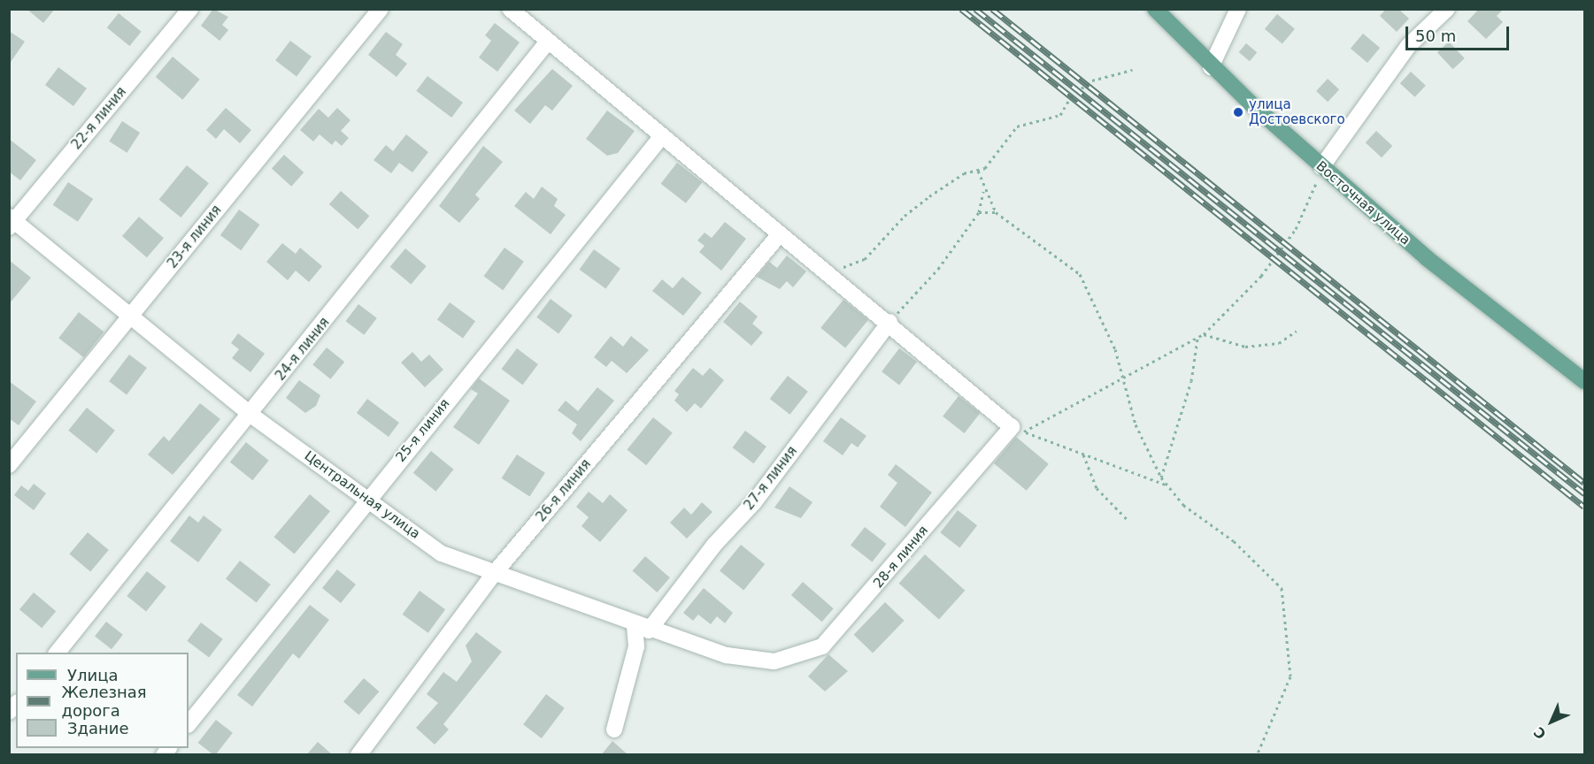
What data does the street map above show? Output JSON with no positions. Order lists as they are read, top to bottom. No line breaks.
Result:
{"streets":{"main road":["Восточная улица"],"street":["22-я линия","23-я линия","24-я линия","25-я линия","27-я линия","26-я линия","Центральная улица","28-я линия"]},"crossings":[["22-я линия","Центральная улица"],["23-я линия","Центральная улица"],["24-я линия","Центральная улица"],["25-я линия","Центральная улица"],["27-я линия","Центральная улица"],["26-я линия","Центральная улица"],["Центральная улица","28-я линия"]],"places":["улица Достоевского"],"legend":["Улица","Железная дорога","Здание"],"scale_bar":"50 m","north":"bottom left"}
